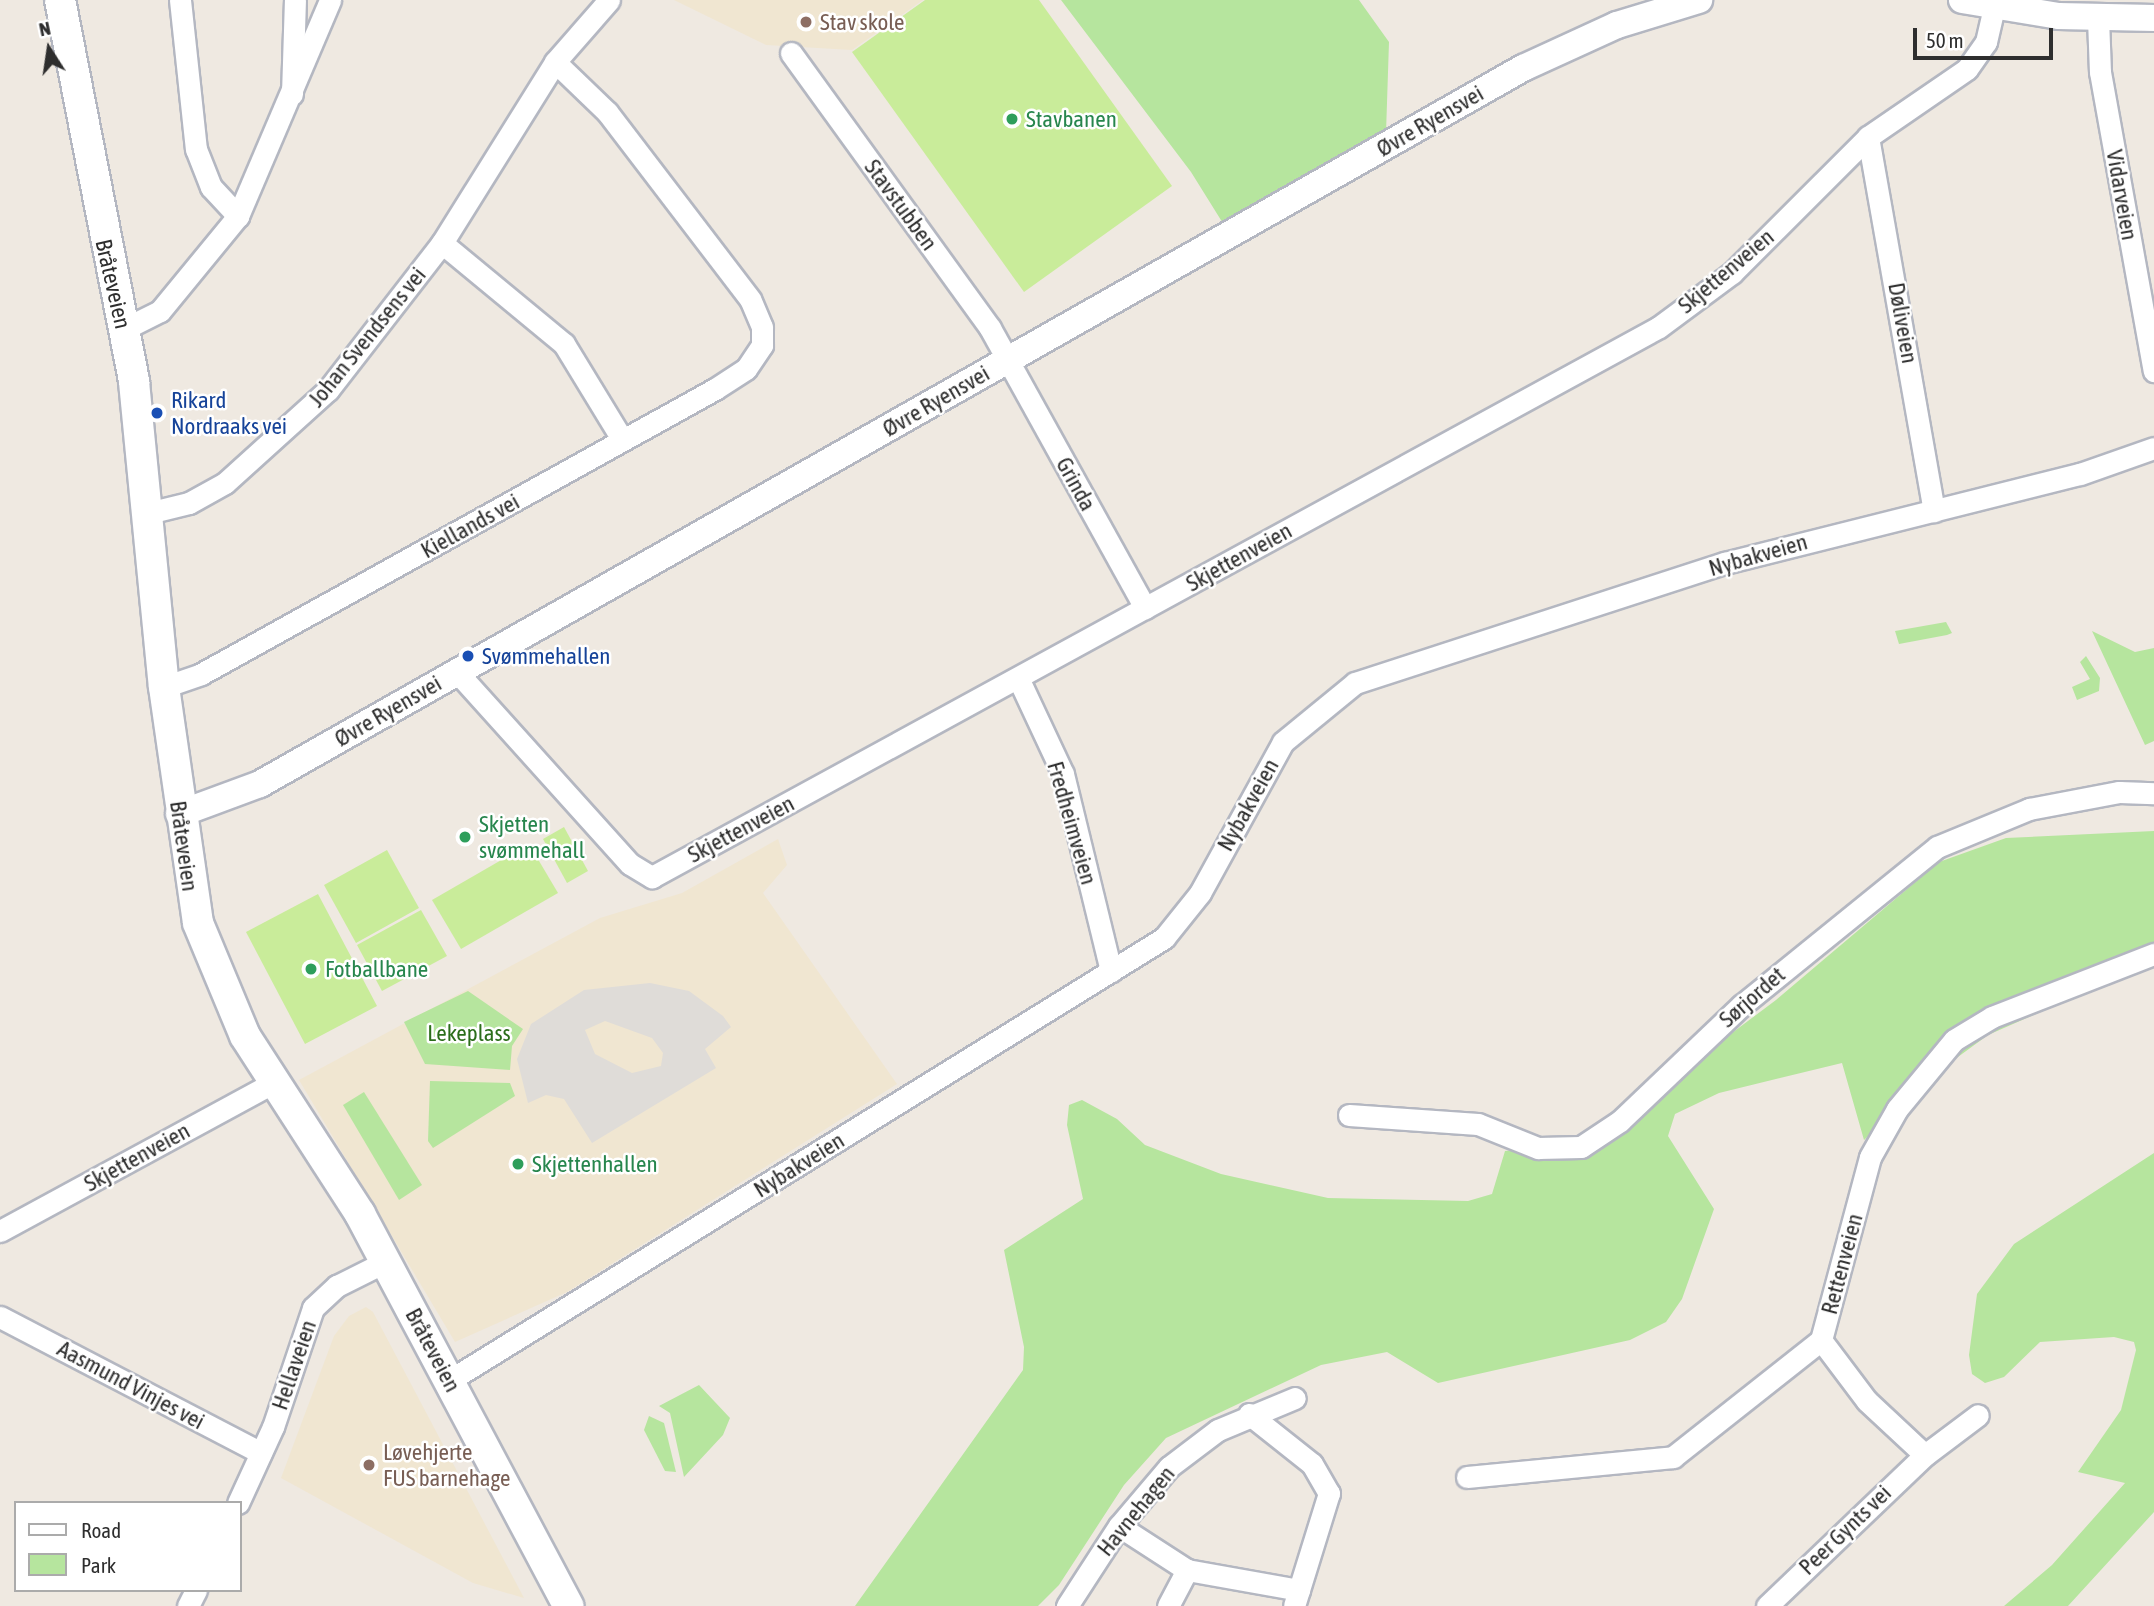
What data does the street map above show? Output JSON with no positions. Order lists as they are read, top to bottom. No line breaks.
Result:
{"streets":{"main road":["Bråteveien"],"street":["Øvre Ryensvei","Vidarveien","Stavstubben","Skjettenveien","Døliveien","Johan Svendsens vei","Grinda","Kiellands vei","Nybakveien","Fredheimveien","Sørjordet","Rettenveien","Hellaveien","Aasmund Vinjes vei","Havnehagen","Peer Gynts vei"]},"crossings":[["Øvre Ryensvei","Stavstubben"],["Øvre Ryensvei","Skjettenveien"],["Øvre Ryensvei","Bråteveien"],["Øvre Ryensvei","Grinda"],["Stavstubben","Grinda"],["Skjettenveien","Bråteveien"],["Skjettenveien","Døliveien"],["Skjettenveien","Grinda"],["Skjettenveien","Fredheimveien"],["Bråteveien","Johan Svendsens vei"],["Bråteveien","Kiellands vei"],["Bråteveien","Nybakveien"],["Bråteveien","Hellaveien"],["Døliveien","Nybakveien"],["Johan Svendsens vei","Kiellands vei"],["Nybakveien","Fredheimveien"],["Hellaveien","Aasmund Vinjes vei"]],"parks":["Lekeplass"],"places":["Stav skole","Stavbanen","Rikard Nordraaks vei","Svømmehallen","Skjetten svømmehall","Fotballbane","Skjettenhallen","Løvehjerte FUS barnehage"],"legend":["Road","Park"],"scale_bar":"50 m","north":"top"}
